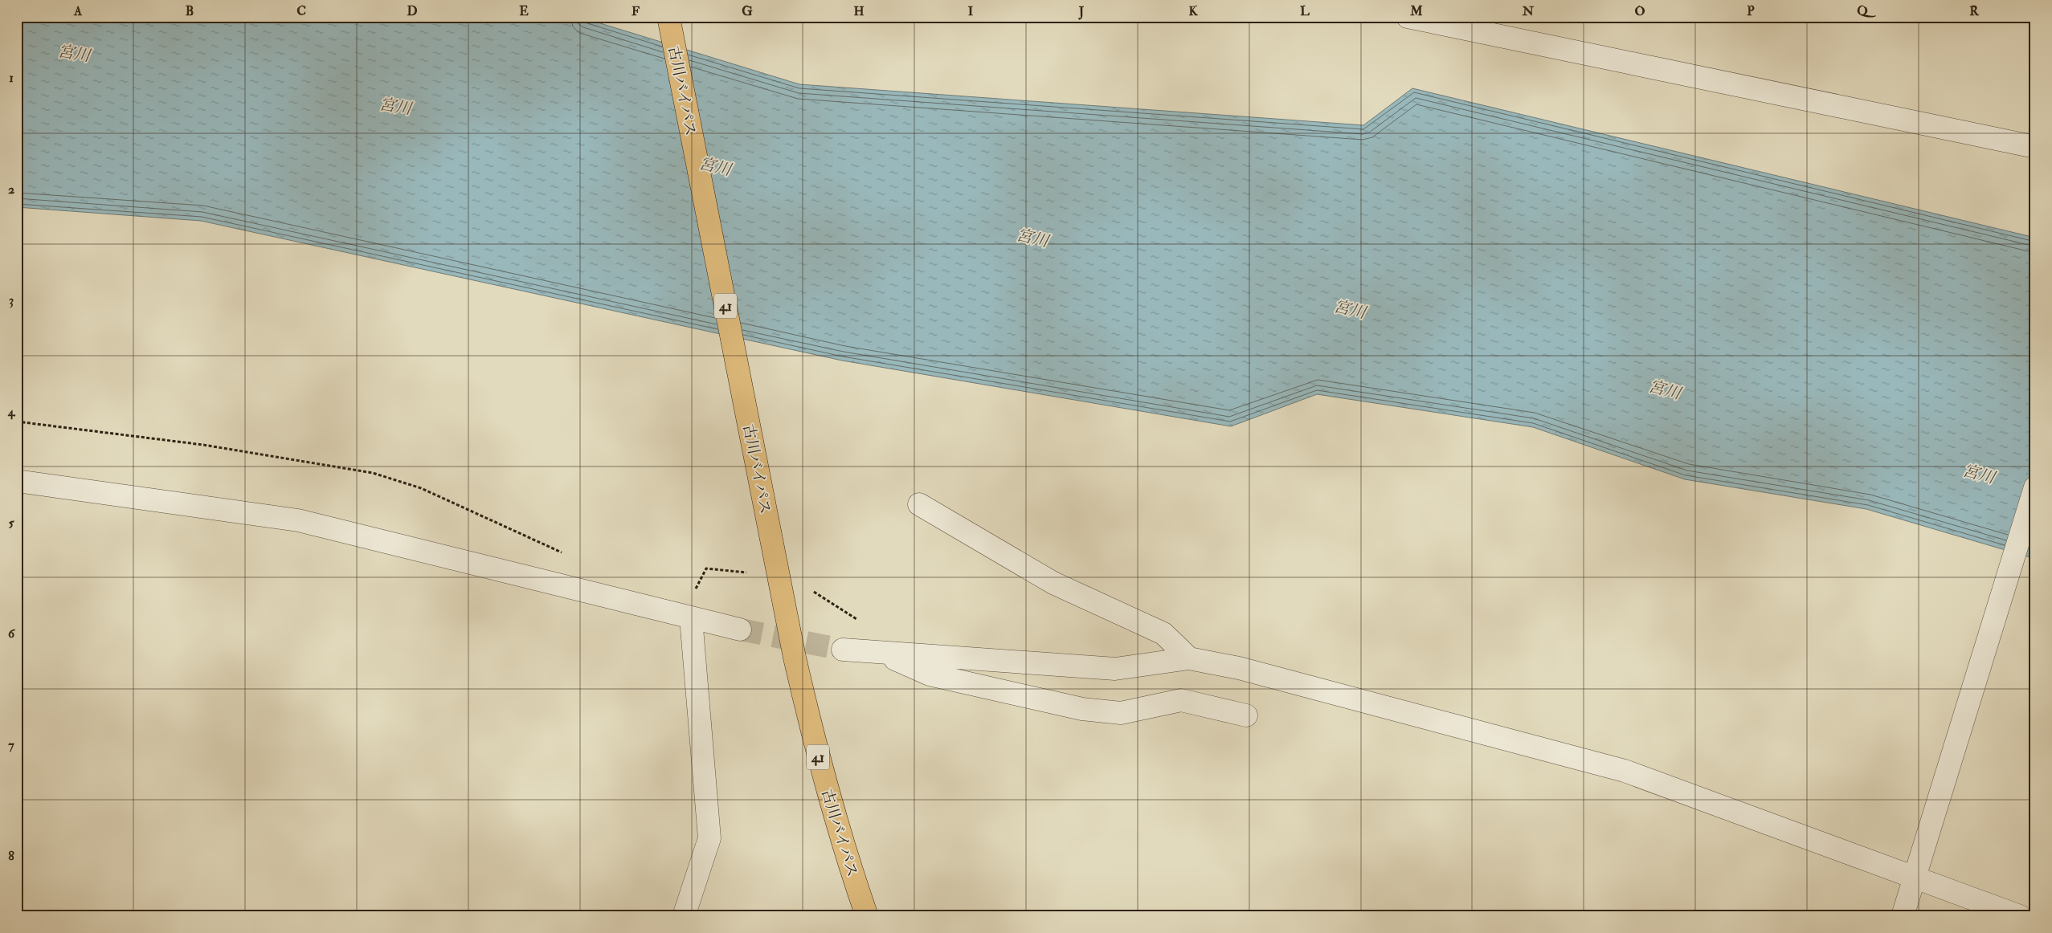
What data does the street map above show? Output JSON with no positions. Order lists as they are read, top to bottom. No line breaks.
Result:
{"streets":{"highway":["古川バイパス","41"]},"water":["宮川"],"grid":{"columns":["A","B","C","D","E","F","G","H","I","J","K","L","M","N","O","P","Q","R"],"rows":["1","2","3","4","5","6","7","8"]}}
